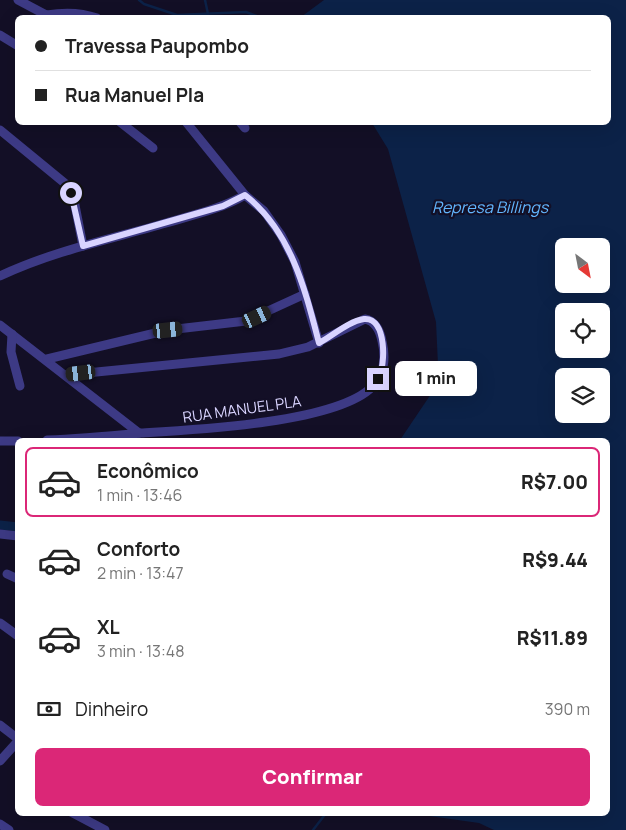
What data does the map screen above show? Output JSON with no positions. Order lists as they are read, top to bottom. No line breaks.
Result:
{"streets":{"street":["RUA MANUEL PLA"]},"water":["Represa Billings"],"north":"bottom right","page":{"banner":["Travessa Paupombo","Rua Manuel Pla"],"bubble":"1 min","list":[{"name":"Econômico","note":"1 min · 13:46","value":"R$7.00"},{"name":"Conforto","note":"2 min · 13:47","value":"R$9.44"},{"name":"XL","note":"3 min · 13:48","value":"R$11.89"}],"pay":["Dinheiro","390 m"],"buttons":"Confirmar"}}
